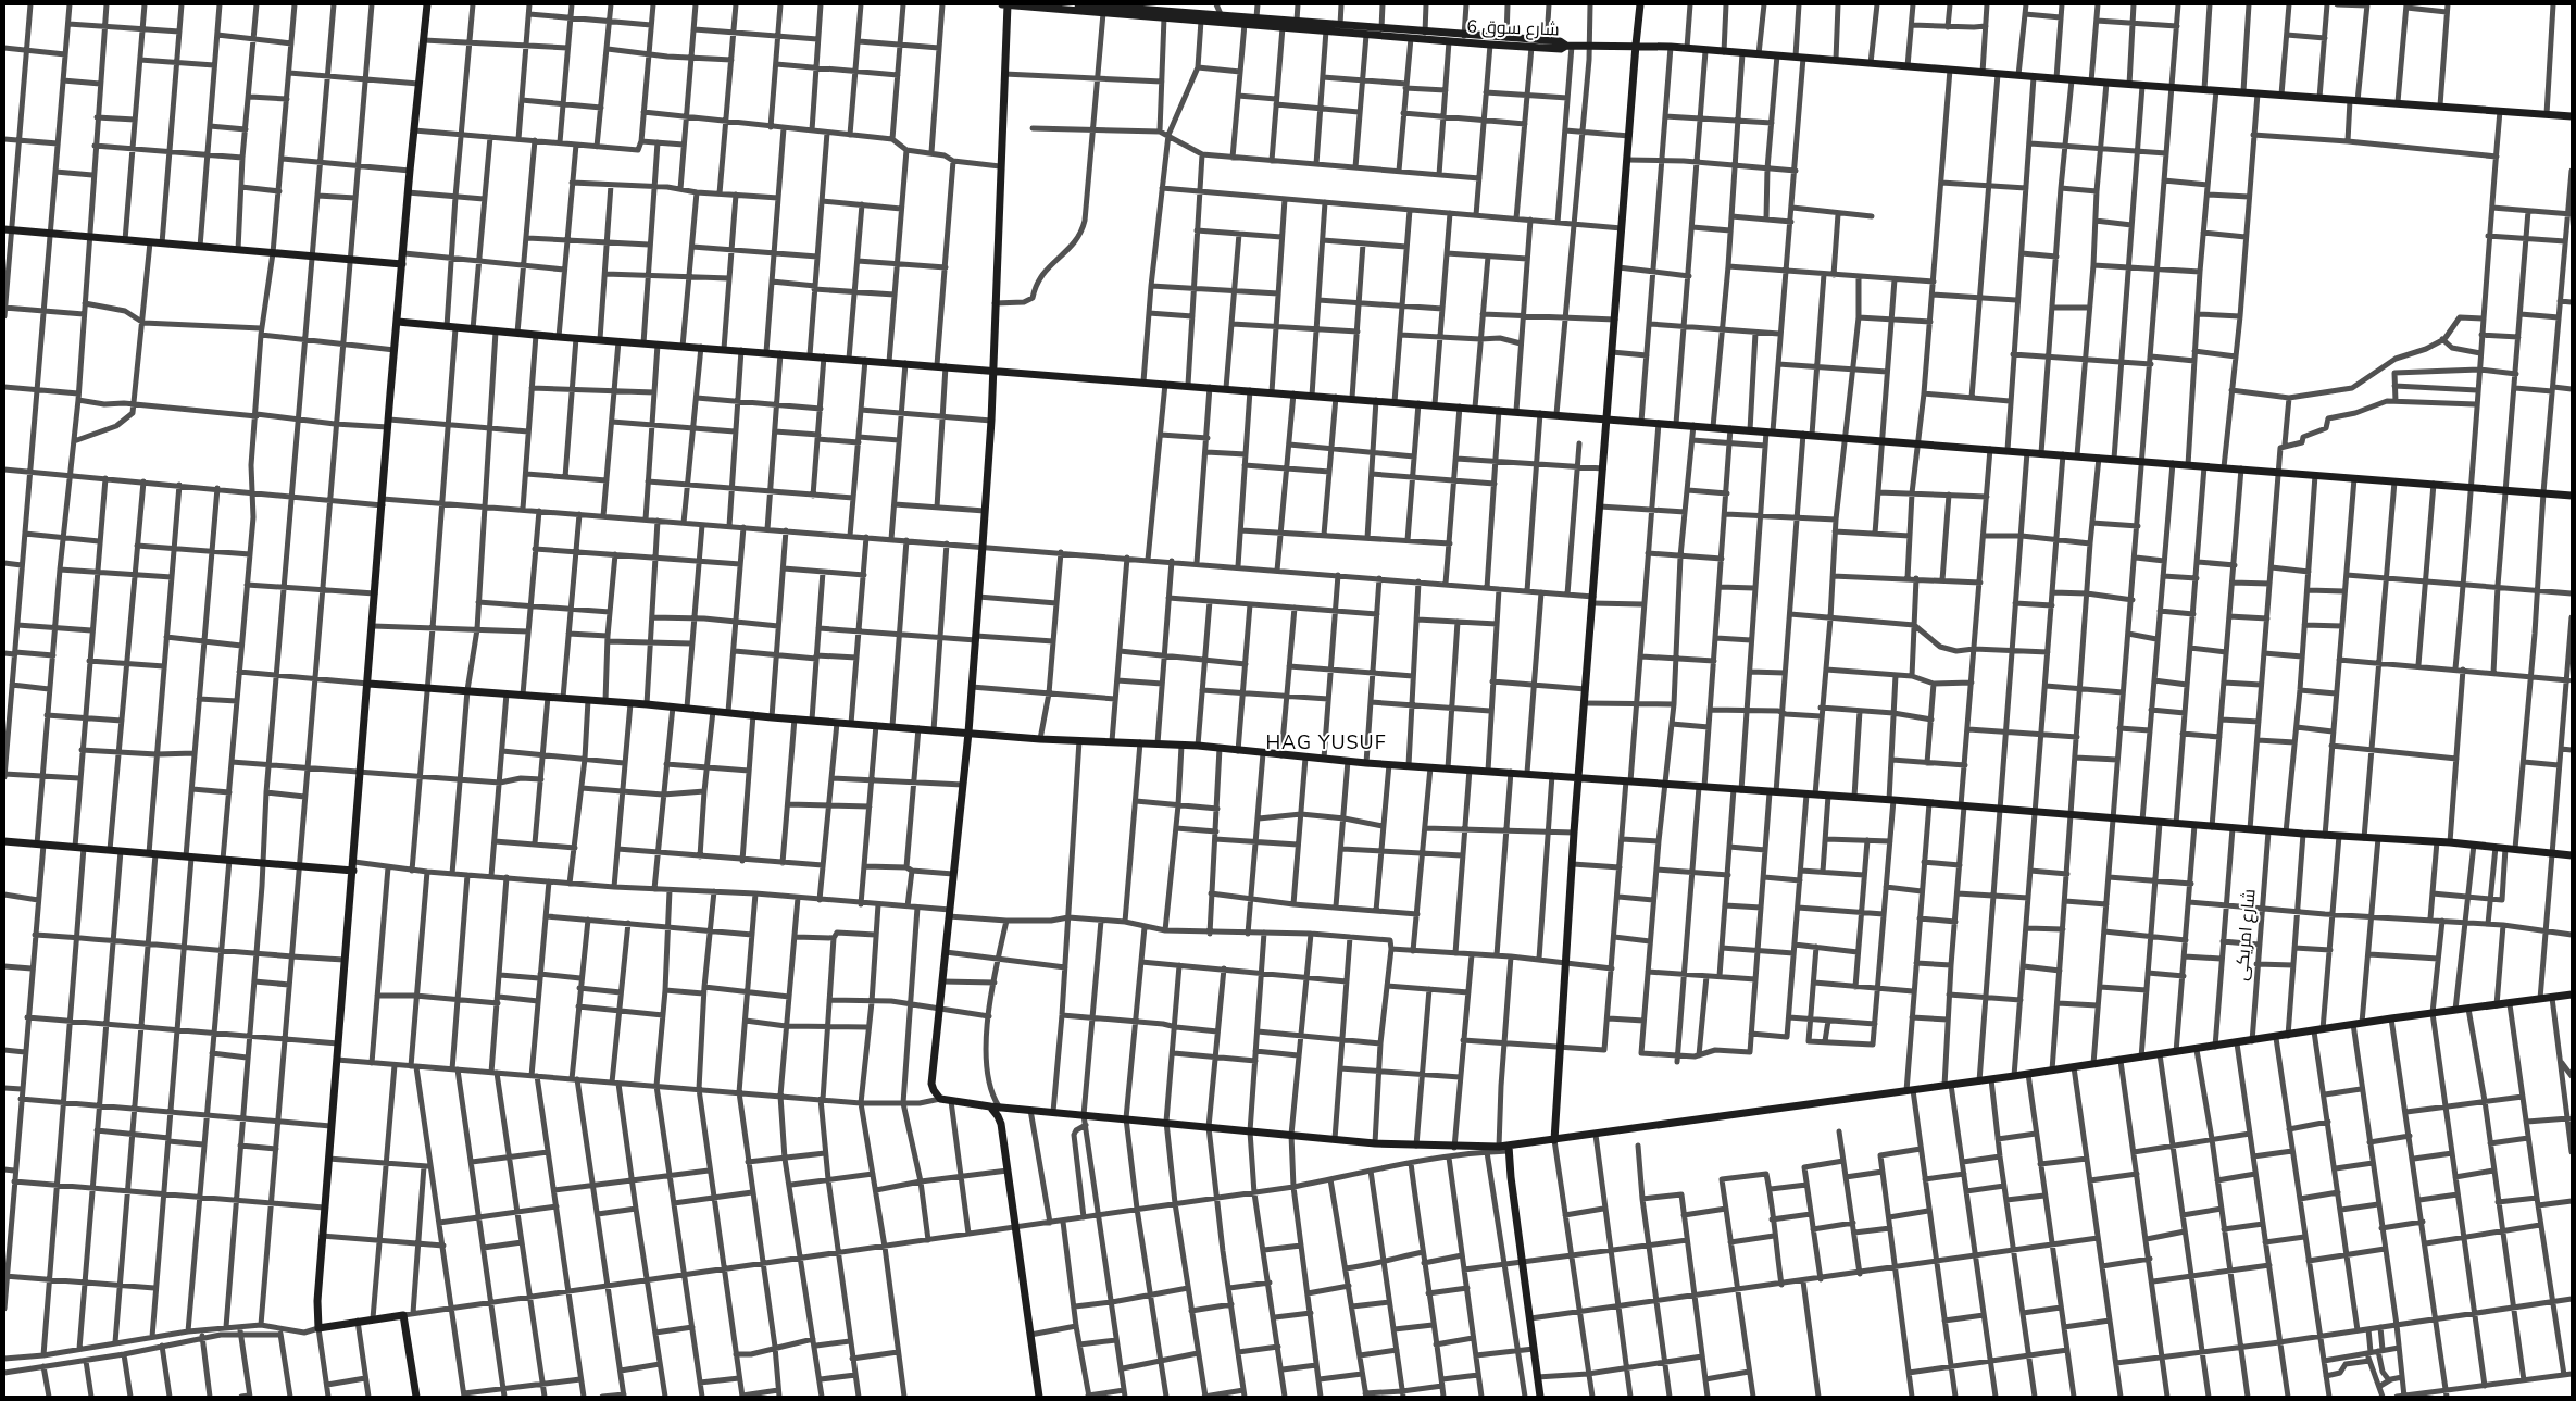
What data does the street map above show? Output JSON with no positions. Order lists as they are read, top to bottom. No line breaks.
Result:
{"streets":{"street":["شارع سوق 6","شارع امريكى"]},"districts":["HAG YUSUF"]}
